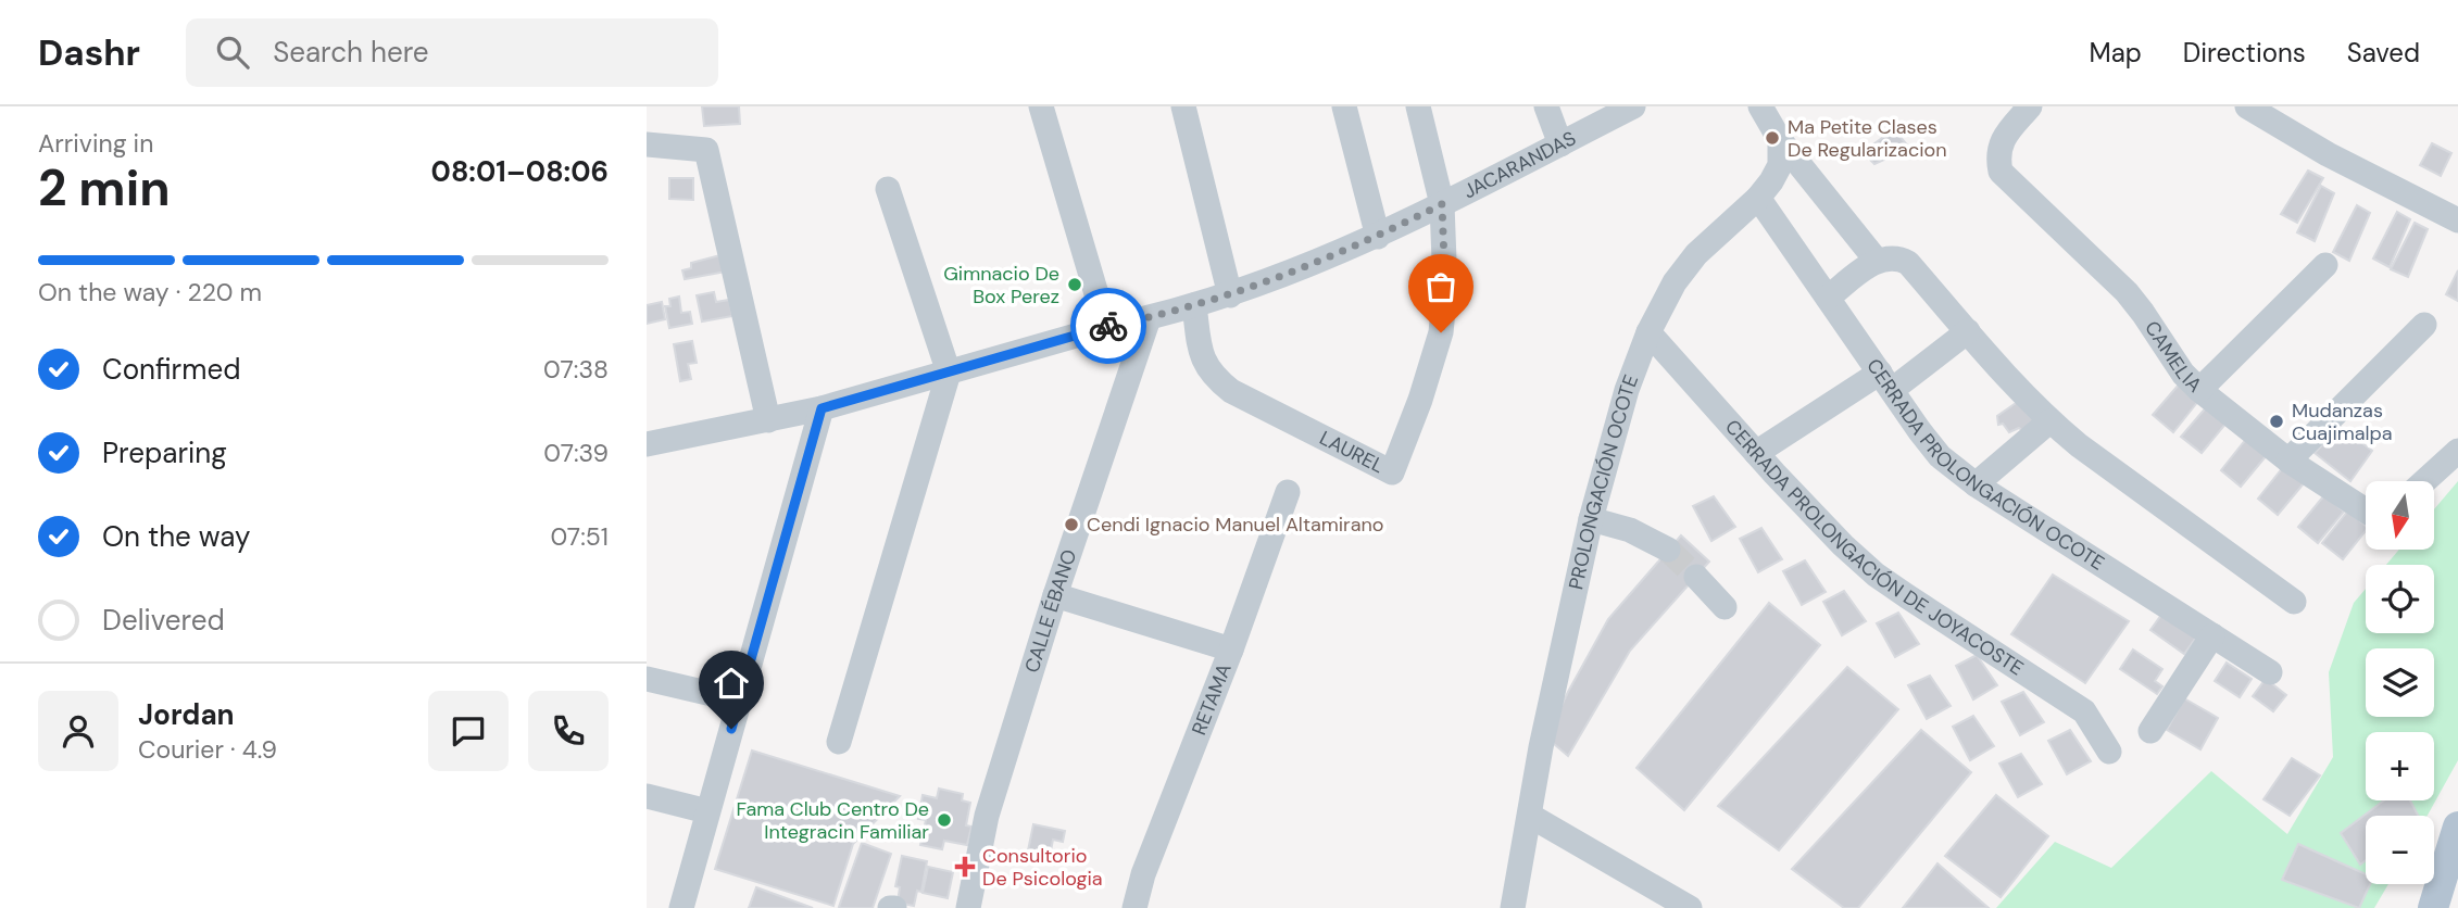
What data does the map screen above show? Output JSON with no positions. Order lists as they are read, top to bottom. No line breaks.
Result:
{"streets":{"street":["JACARANDAS","CAMELIA","LAUREL","CERRADA PROLONGACIÓN OCOTE","PROLONGACIÓN OCOTE","CERRADA PROLONGACIÓN DE JOYACOSTE","CALLE ÉBANO","RETAMA"]},"crossings":[["JACARANDAS","LAUREL"],["JACARANDAS","CALLE ÉBANO"],["CERRADA PROLONGACIÓN OCOTE","PROLONGACIÓN OCOTE"],["PROLONGACIÓN OCOTE","CERRADA PROLONGACIÓN DE JOYACOSTE"]],"places":{"other":["Ma Petite Clases De Regularizacion","Gimnacio De Box Perez","Mudanzas Cuajimalpa","Cendi Ignacio Manuel Altamirano","Fama Club Centro De Integracin Familiar"],"health":["Consultorio De Psicologia"]},"north":"bottom","page":{"header":"Dashr","search":"Search here","nav":["Map","Directions","Saved"],"heading":["2 min","Arriving in","08:01–08:06"],"panel":["Jordan","Courier · 4.9"],"bar":"On the way · 220 m","list":[["Confirmed","07:38"],["Preparing","07:39"],["On the way","07:51"],"Delivered"],"map_buttons":["+","−"]}}
